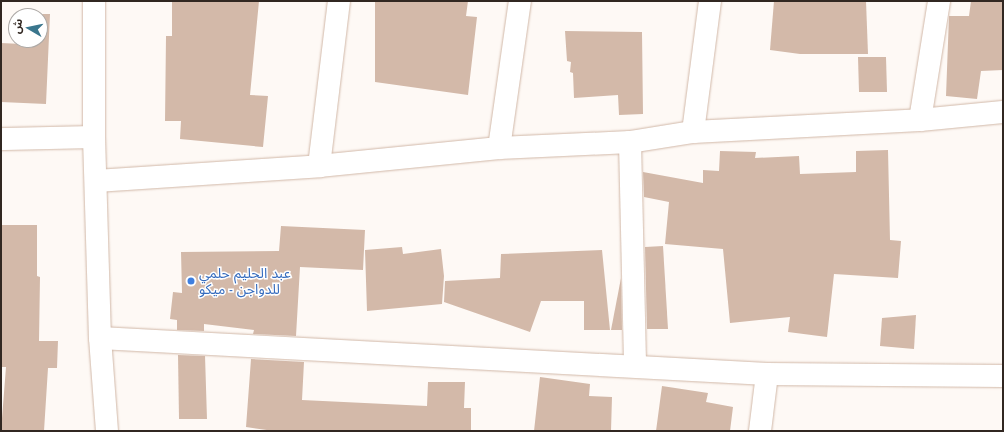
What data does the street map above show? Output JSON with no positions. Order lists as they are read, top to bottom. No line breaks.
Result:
{"places":["عبد الحليم حلمي للدواجن - ميكو"],"north":"left"}
